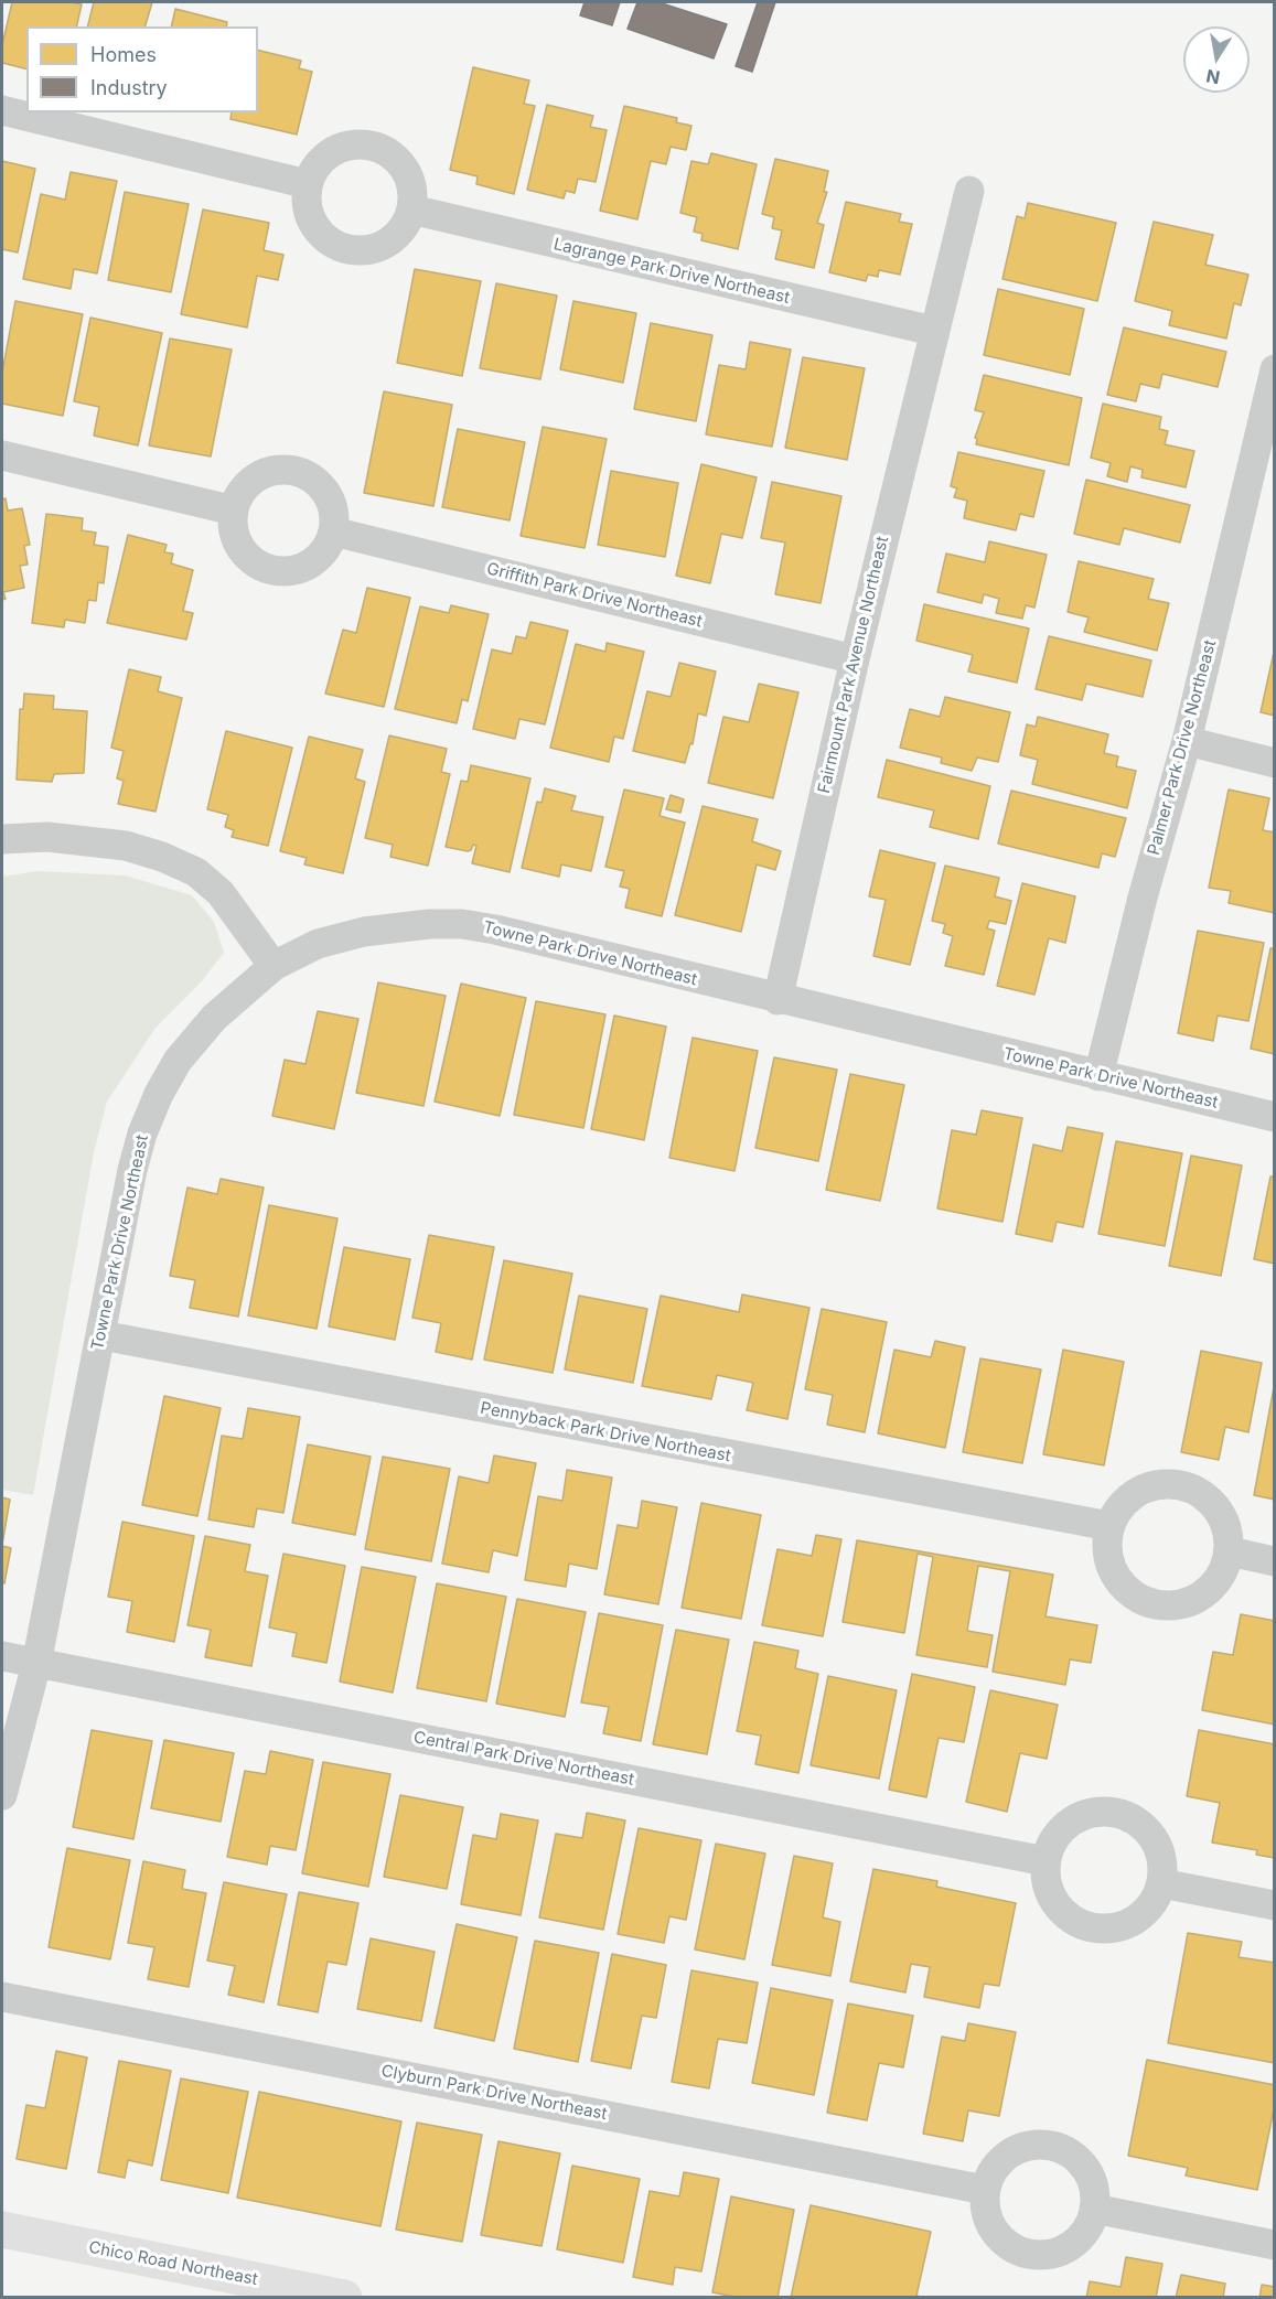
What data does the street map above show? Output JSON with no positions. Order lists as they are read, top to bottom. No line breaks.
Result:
{"streets":{"street":["Lagrange Park Drive Northeast","Griffith Park Drive Northeast","Fairmount Park Avenue Northeast","Palmer Park Drive Northeast","Towne Park Drive Northeast","Pennyback Park Drive Northeast","Central Park Drive Northeast","Clyburn Park Drive Northeast","Chico Road Northeast"]},"crossings":[["Lagrange Park Drive Northeast","Fairmount Park Avenue Northeast"],["Griffith Park Drive Northeast","Fairmount Park Avenue Northeast"],["Fairmount Park Avenue Northeast","Towne Park Drive Northeast"],["Palmer Park Drive Northeast","Towne Park Drive Northeast"],["Towne Park Drive Northeast","Pennyback Park Drive Northeast"],["Towne Park Drive Northeast","Central Park Drive Northeast"]],"legend":["Homes","Industry"],"north":"bottom"}
